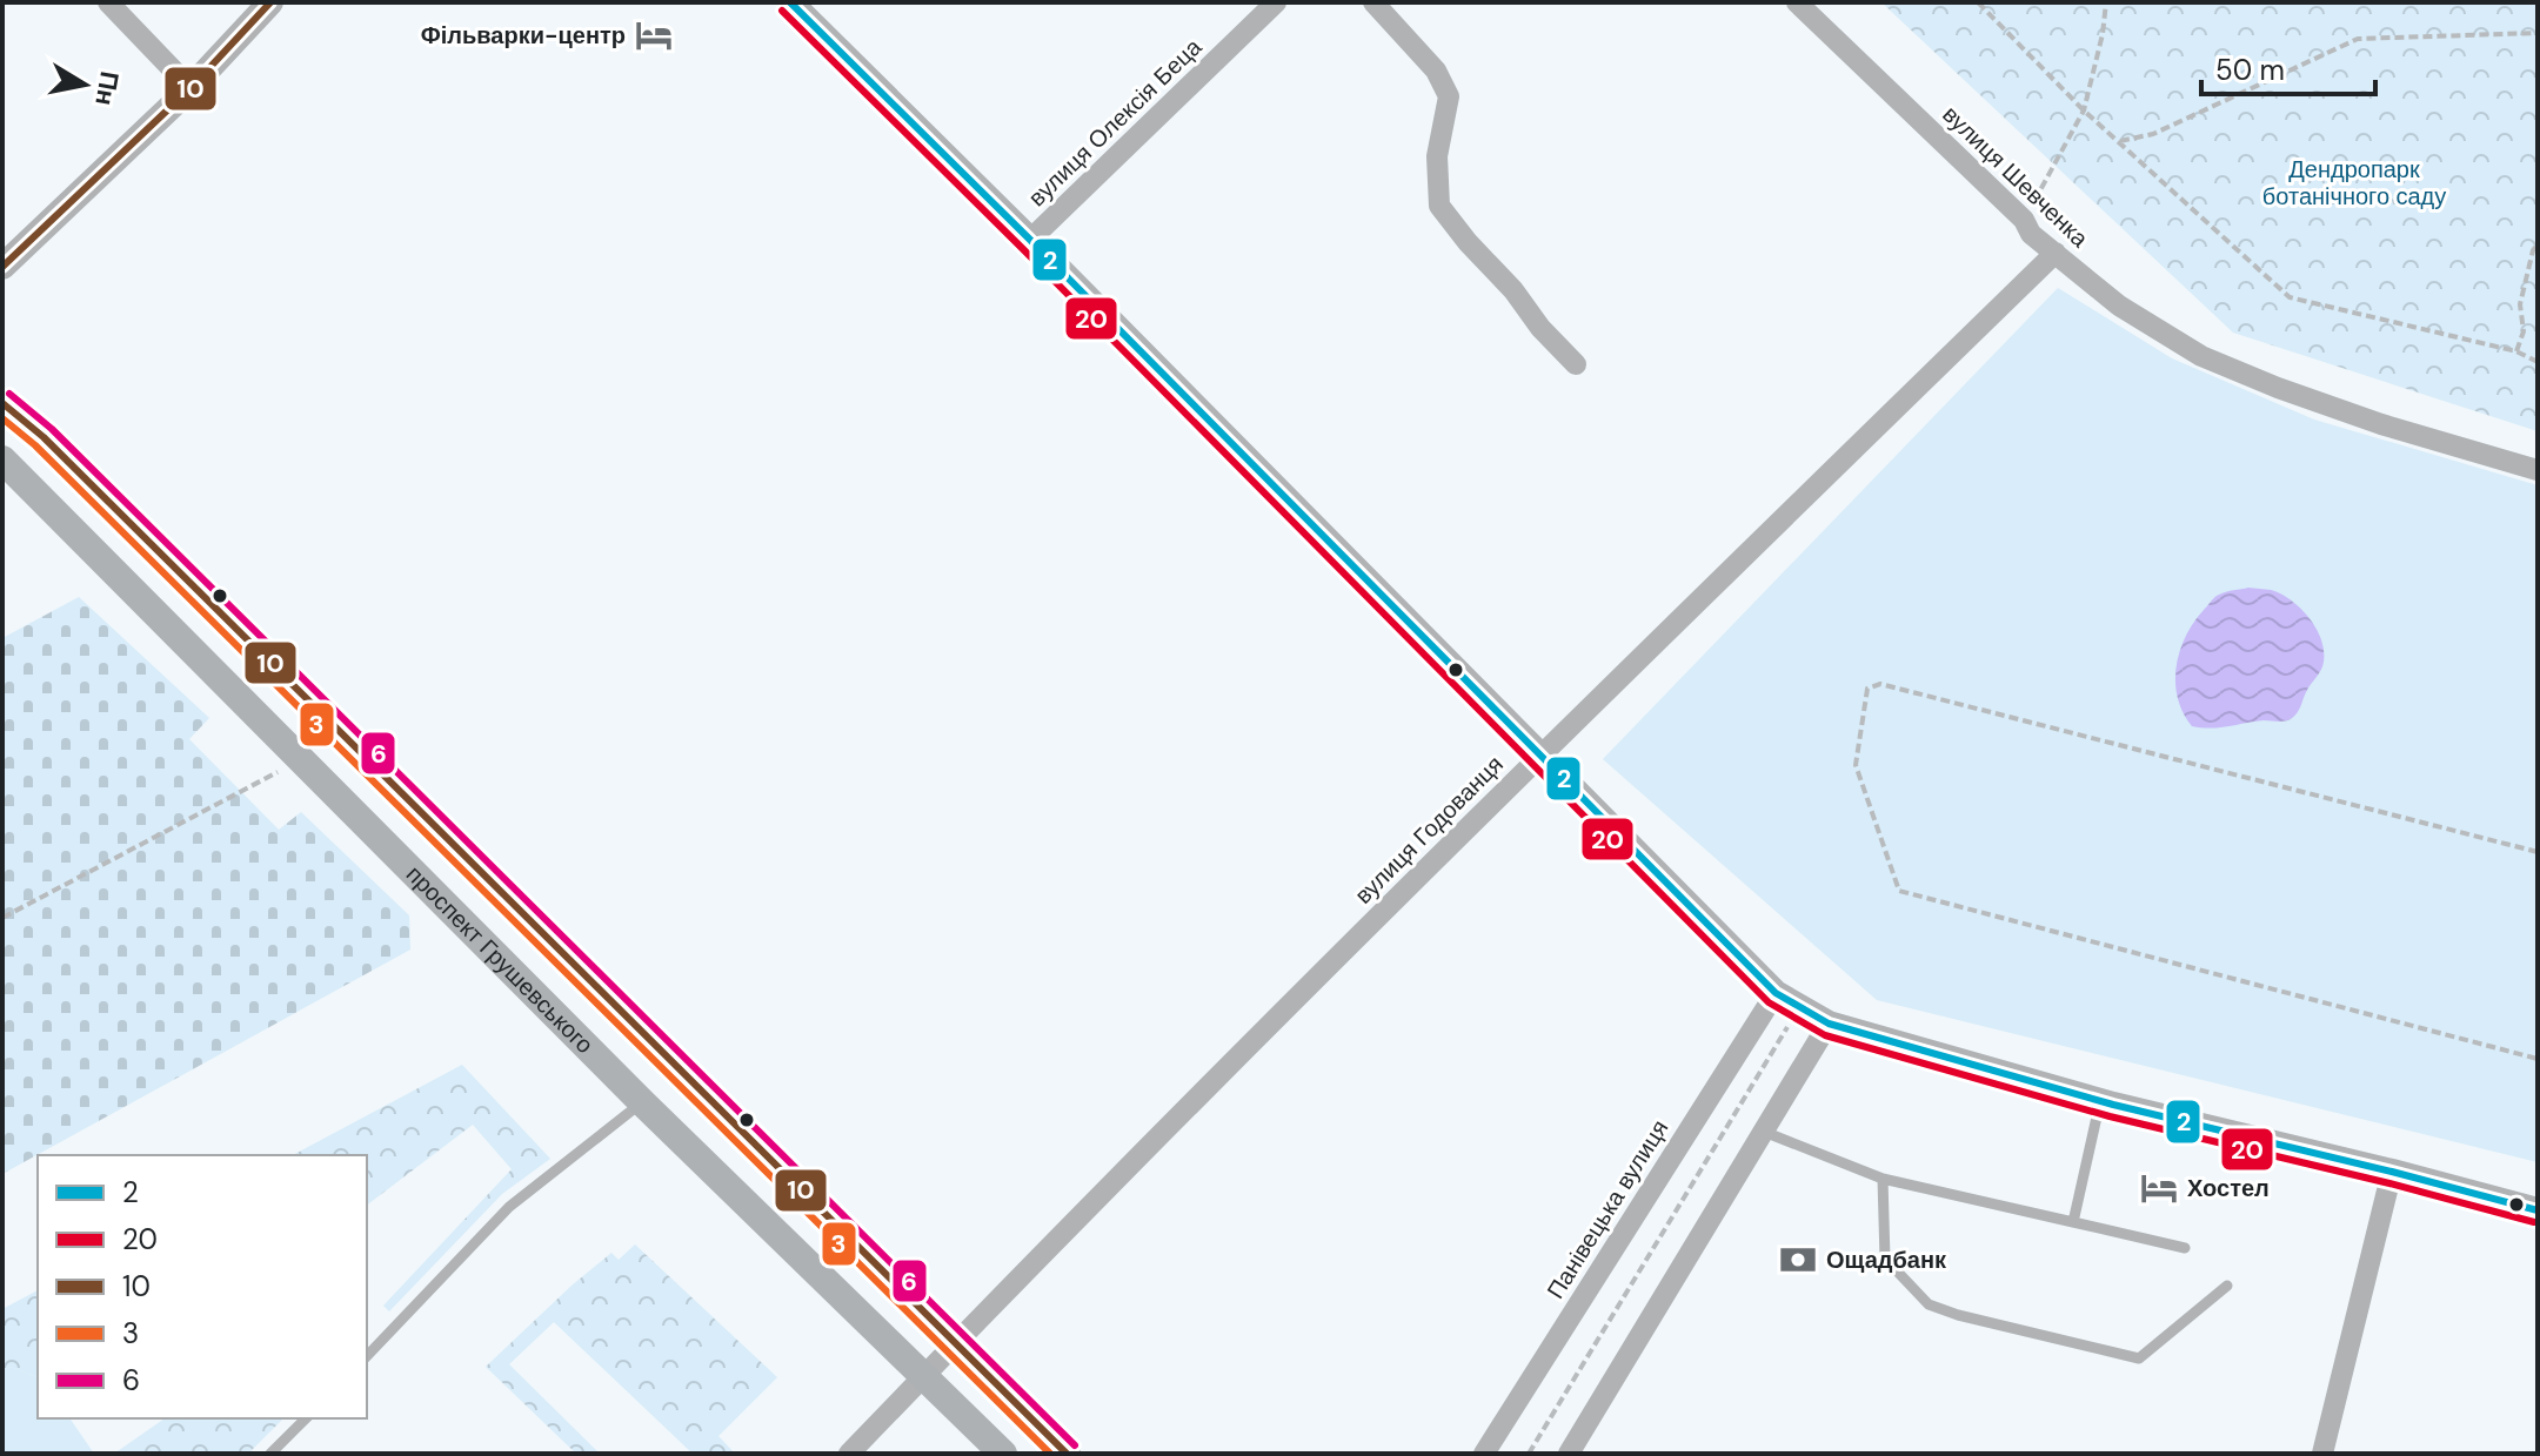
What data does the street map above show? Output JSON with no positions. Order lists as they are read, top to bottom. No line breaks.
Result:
{"streets":{"main road":["проспект Грушевського"],"street":["вулиця Олексія Беца","вулиця Шевченка","вулиця Годованця","Панівецька вулиця"]},"crossings":[["вулиця Шевченка","вулиця Годованця"],["вулиця Годованця","проспект Грушевського"]],"parks":["Дендропарк ботанічного саду"],"places":{"hotel":["Фільварки-центр","Хостел"],"bank":["Ощадбанк"]},"lines":["transit line 2","transit line 10","transit line 20","transit line 6","transit line 3"],"legend":["2","20","10","3","6"],"scale_bar":"50 m","north":"right"}
